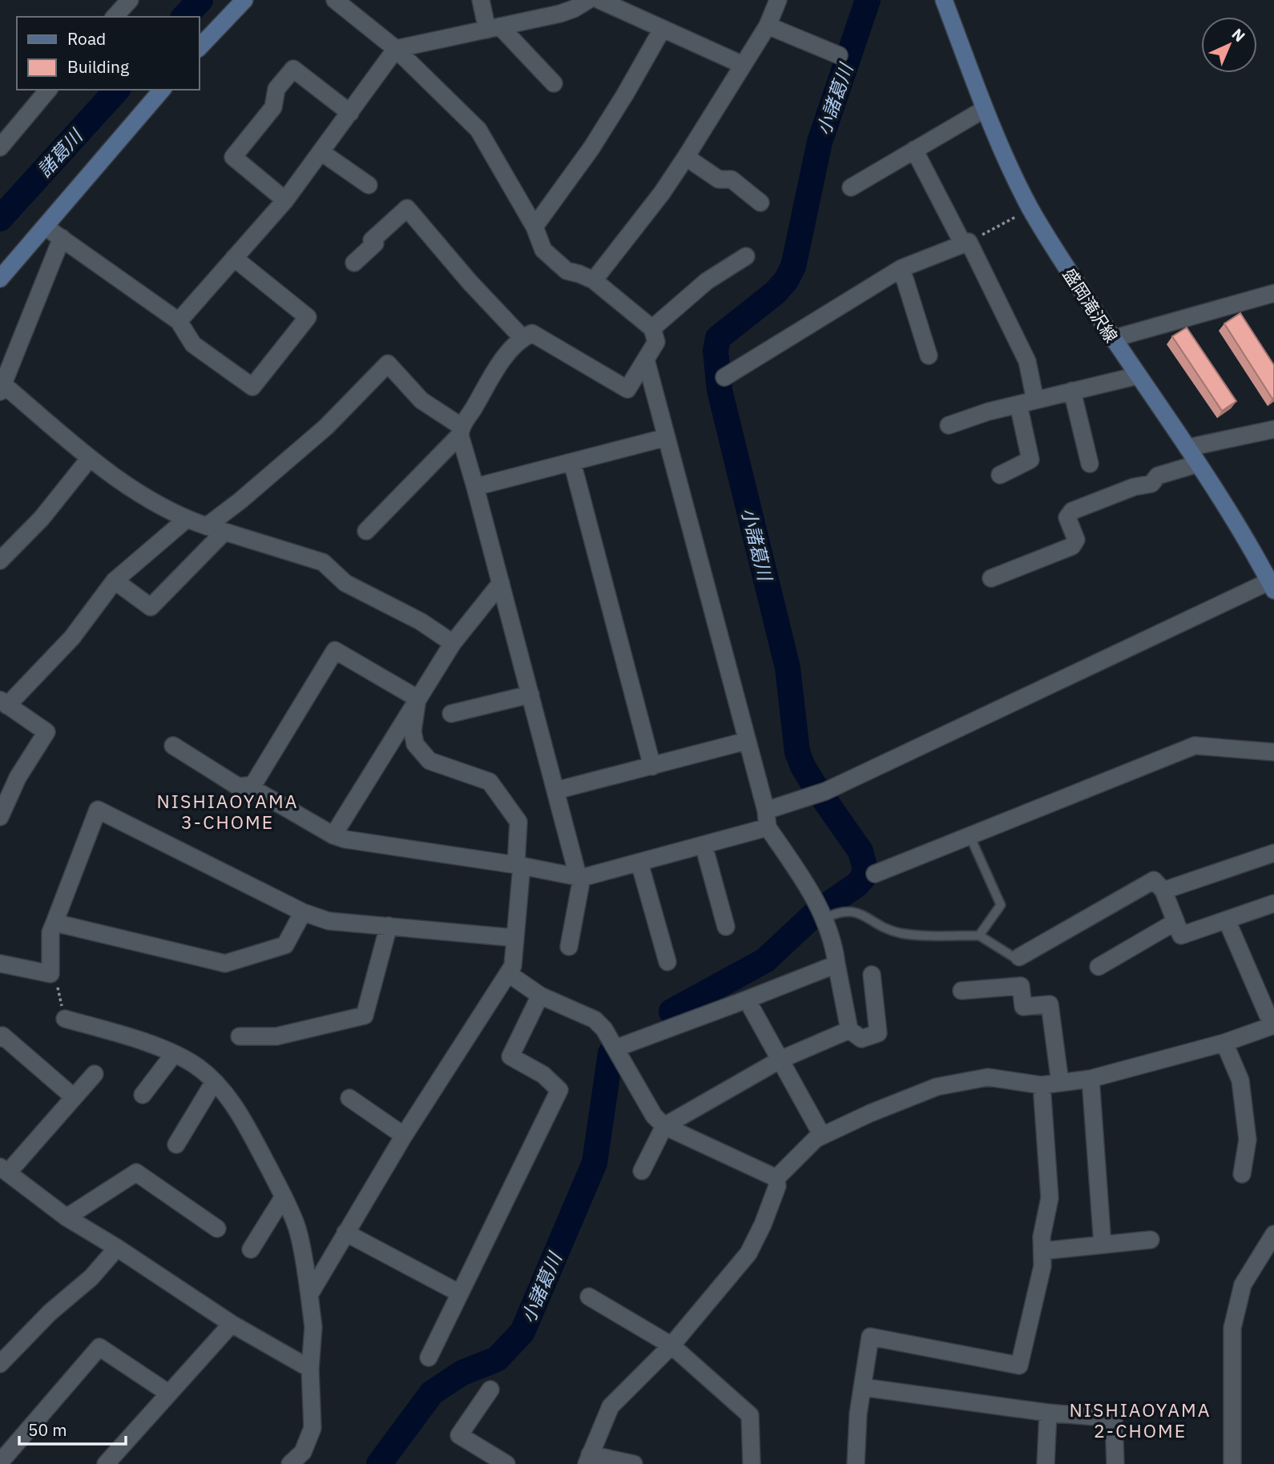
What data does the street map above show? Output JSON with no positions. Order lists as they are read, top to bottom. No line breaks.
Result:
{"streets":{"main road":["盛岡滝沢線"]},"districts":["NISHIAOYAMA 3-CHOME","NISHIAOYAMA 2-CHOME"],"water":["小諸葛川","諸葛川"],"legend":["Road","Building"],"scale_bar":"50 m","north":"top right"}
